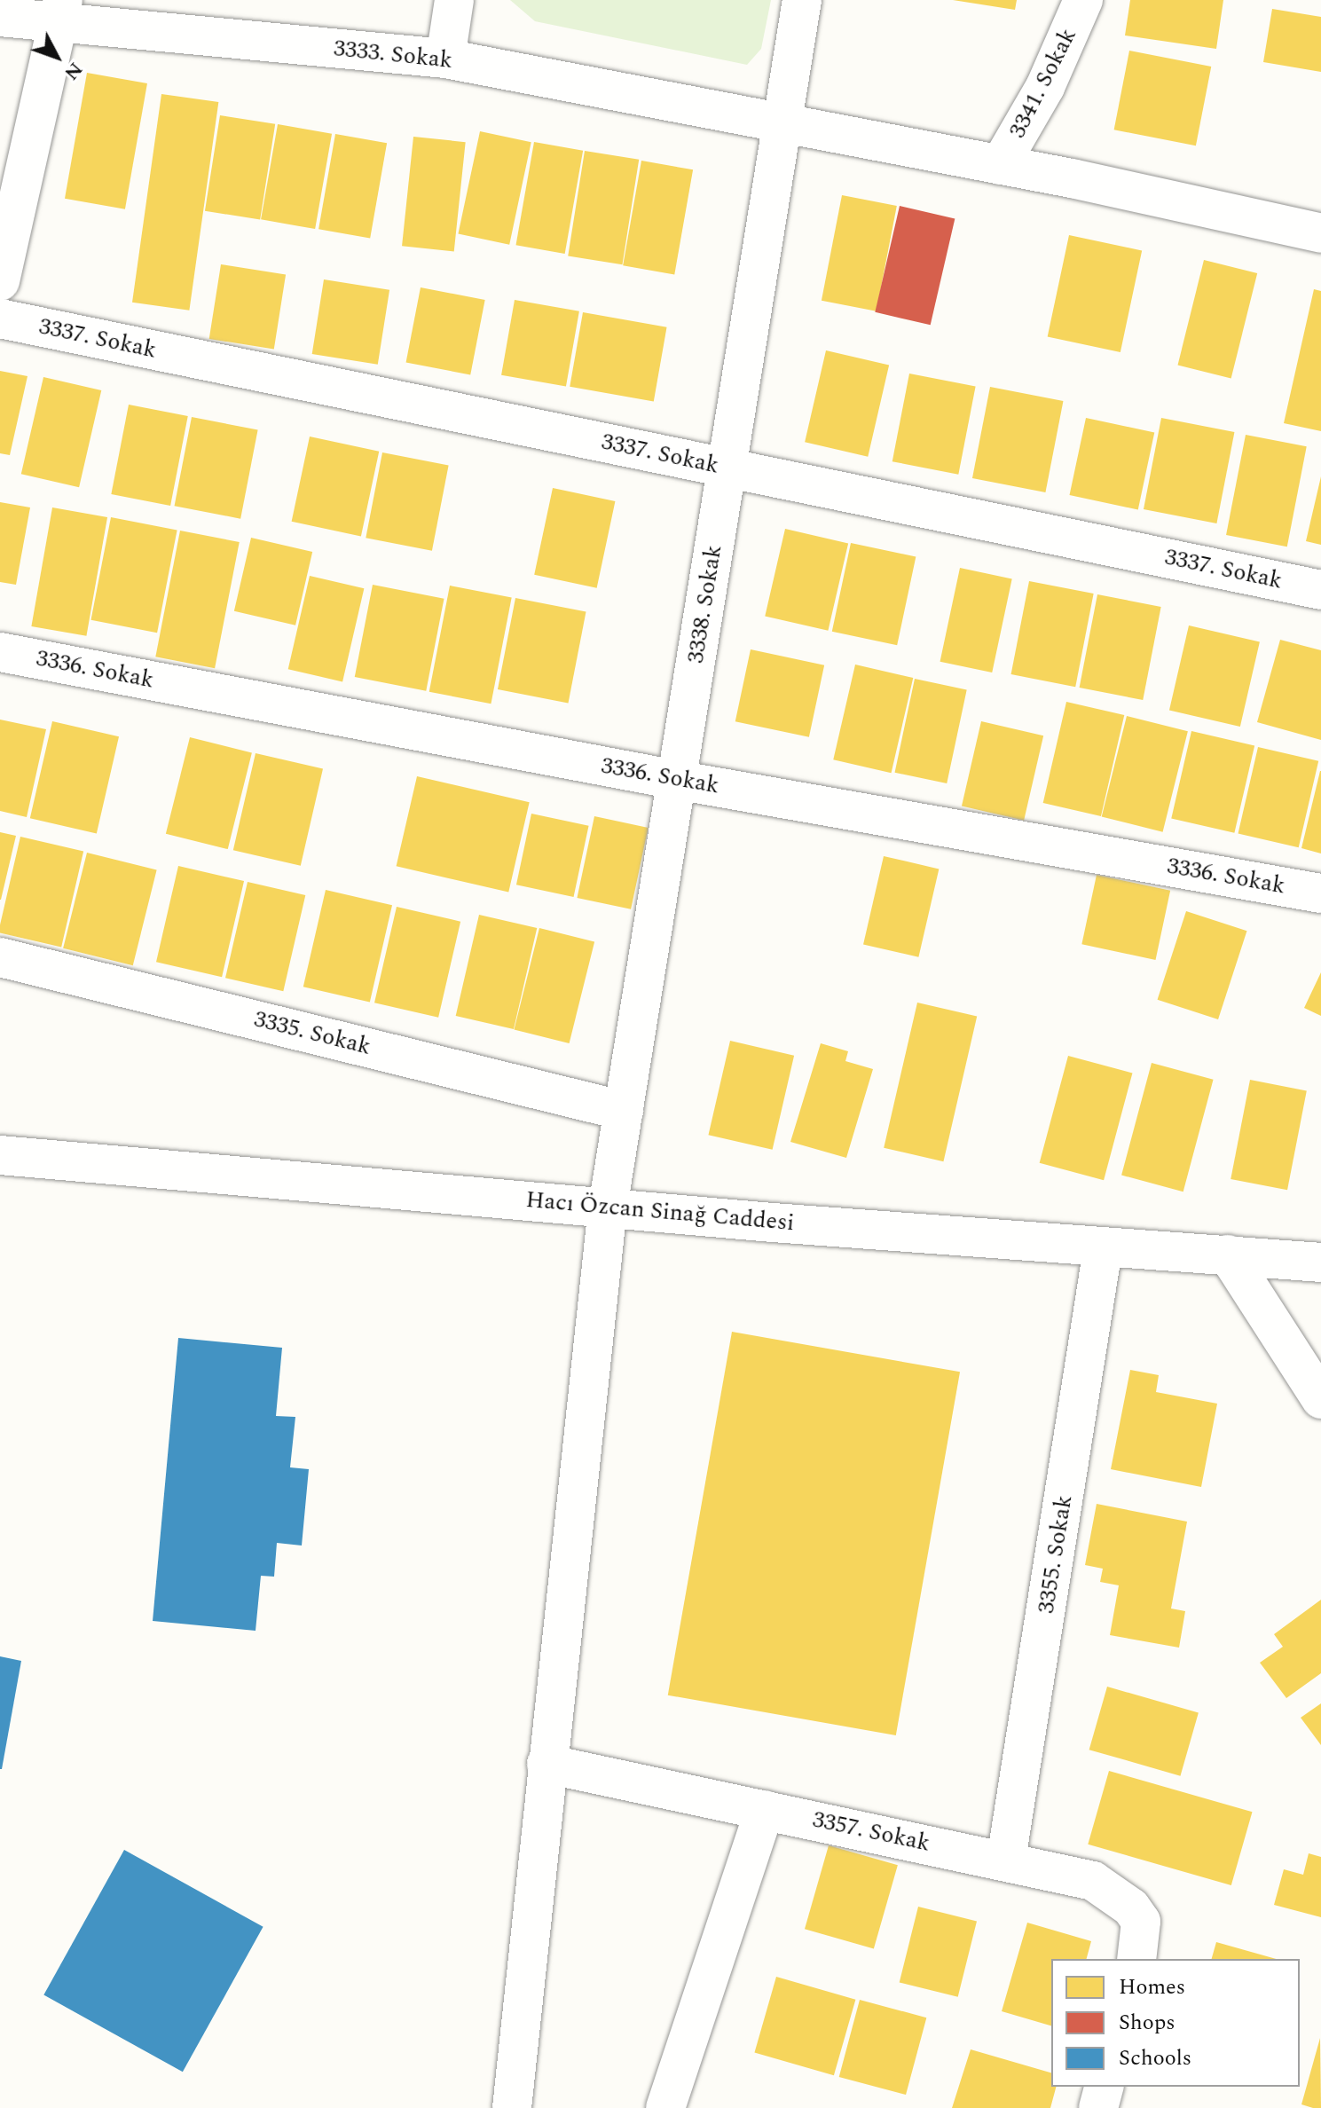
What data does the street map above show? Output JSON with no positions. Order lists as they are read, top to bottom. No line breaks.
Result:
{"streets":{"street":["3333. Sokak","3341. Sokak","3337. Sokak","3338. Sokak","3336. Sokak","3335. Sokak","Hacı Özcan Sinağ Caddesi","3355. Sokak","3357. Sokak"]},"crossings":[["3333. Sokak","3341. Sokak"],["3333. Sokak","3338. Sokak"],["3337. Sokak","3338. Sokak"],["3338. Sokak","3336. Sokak"],["3338. Sokak","3335. Sokak"],["3338. Sokak","Hacı Özcan Sinağ Caddesi"],["3338. Sokak","3357. Sokak"],["Hacı Özcan Sinağ Caddesi","3355. Sokak"],["3355. Sokak","3357. Sokak"]],"legend":["Homes","Shops","Schools"],"north":"bottom right"}
